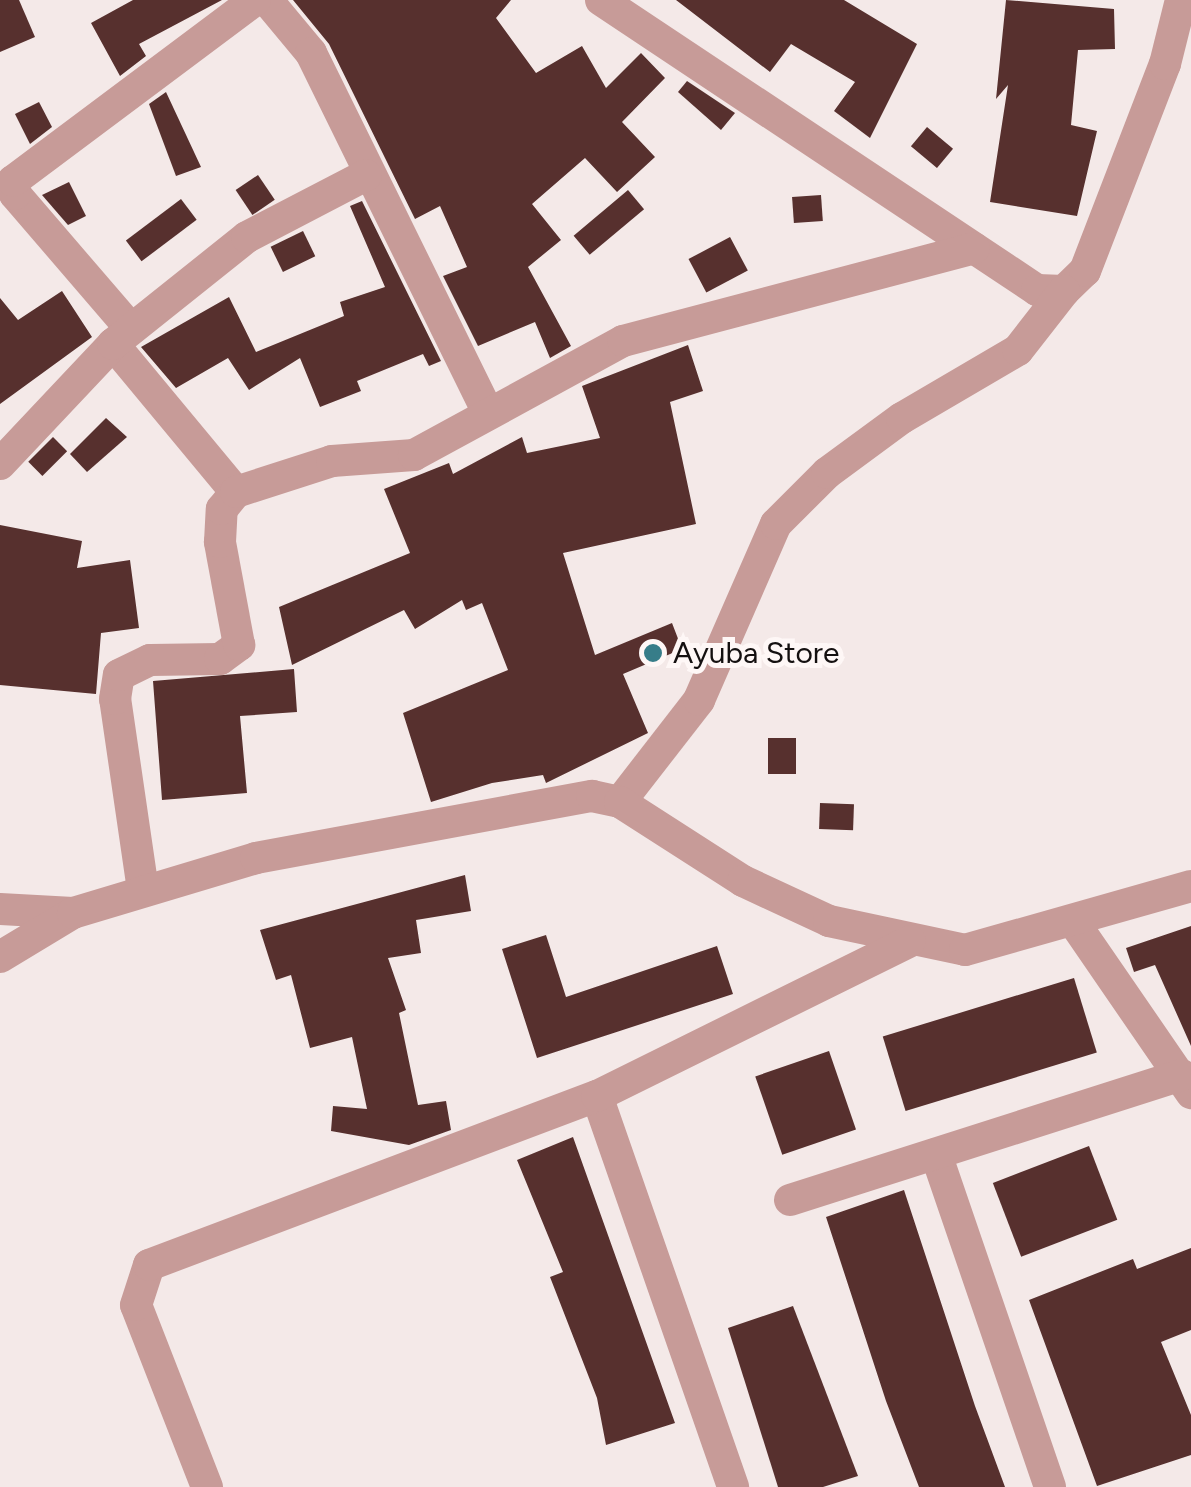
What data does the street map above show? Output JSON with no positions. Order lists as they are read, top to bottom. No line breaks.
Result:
{"places":["Ayuba Store"]}
